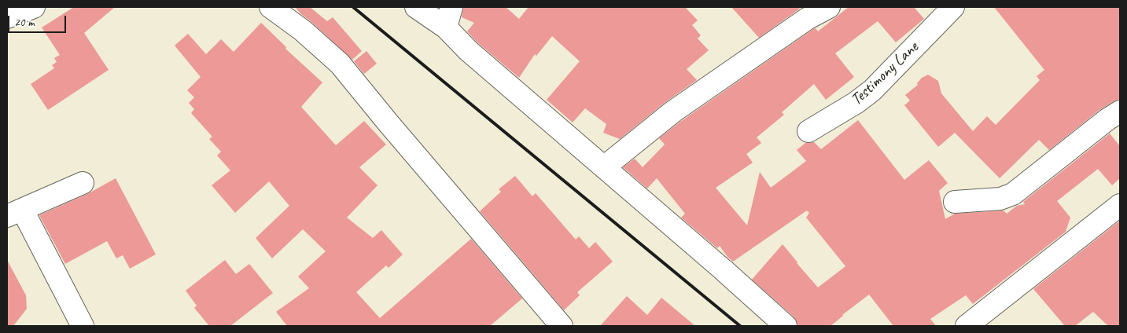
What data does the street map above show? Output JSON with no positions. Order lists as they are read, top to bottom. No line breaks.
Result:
{"streets":{"street":["Testimony Lane"]},"scale_bar":"20 m"}
